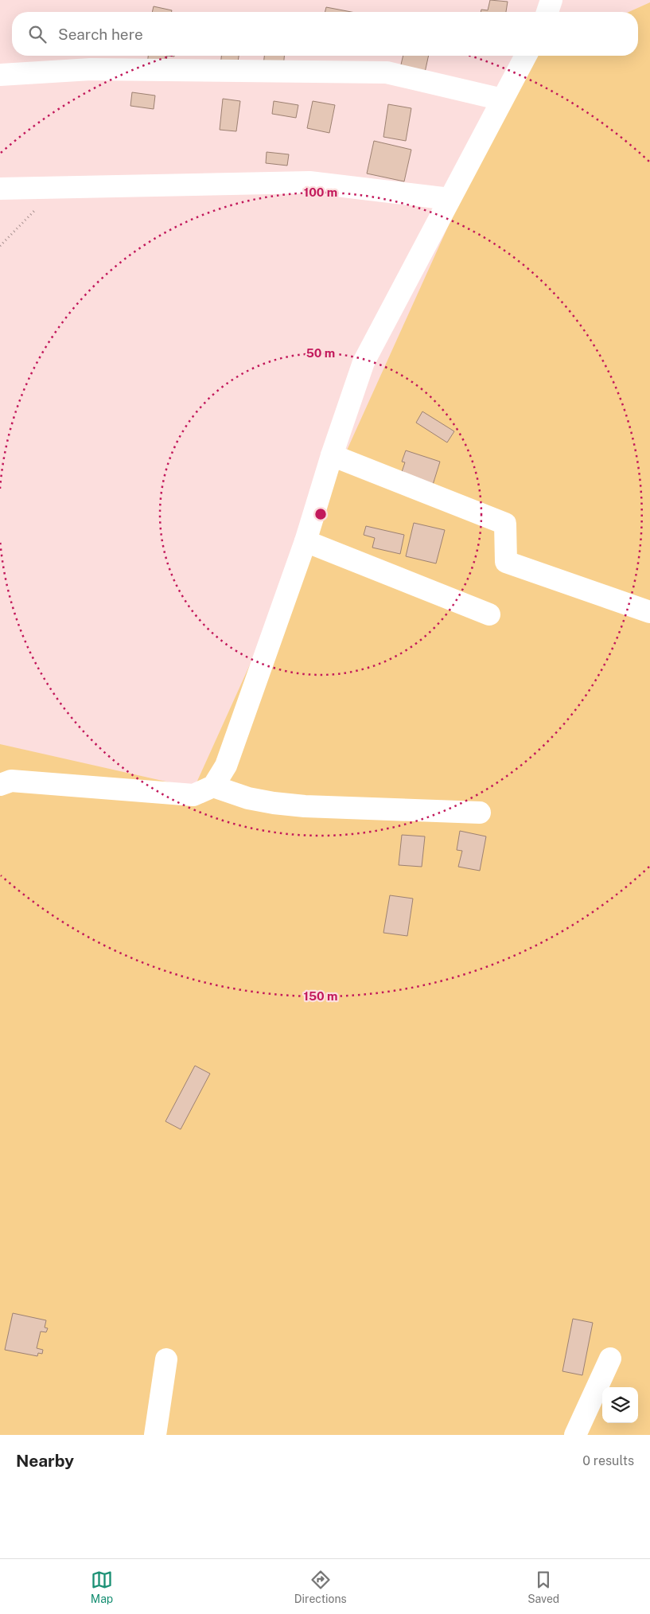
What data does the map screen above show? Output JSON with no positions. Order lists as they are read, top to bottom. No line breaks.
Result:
{"page":{"search":"Search here","heading":["Nearby","0 results"],"nav":["Map","Directions","Saved"]},"rings":["100 m","50 m","150 m"]}
